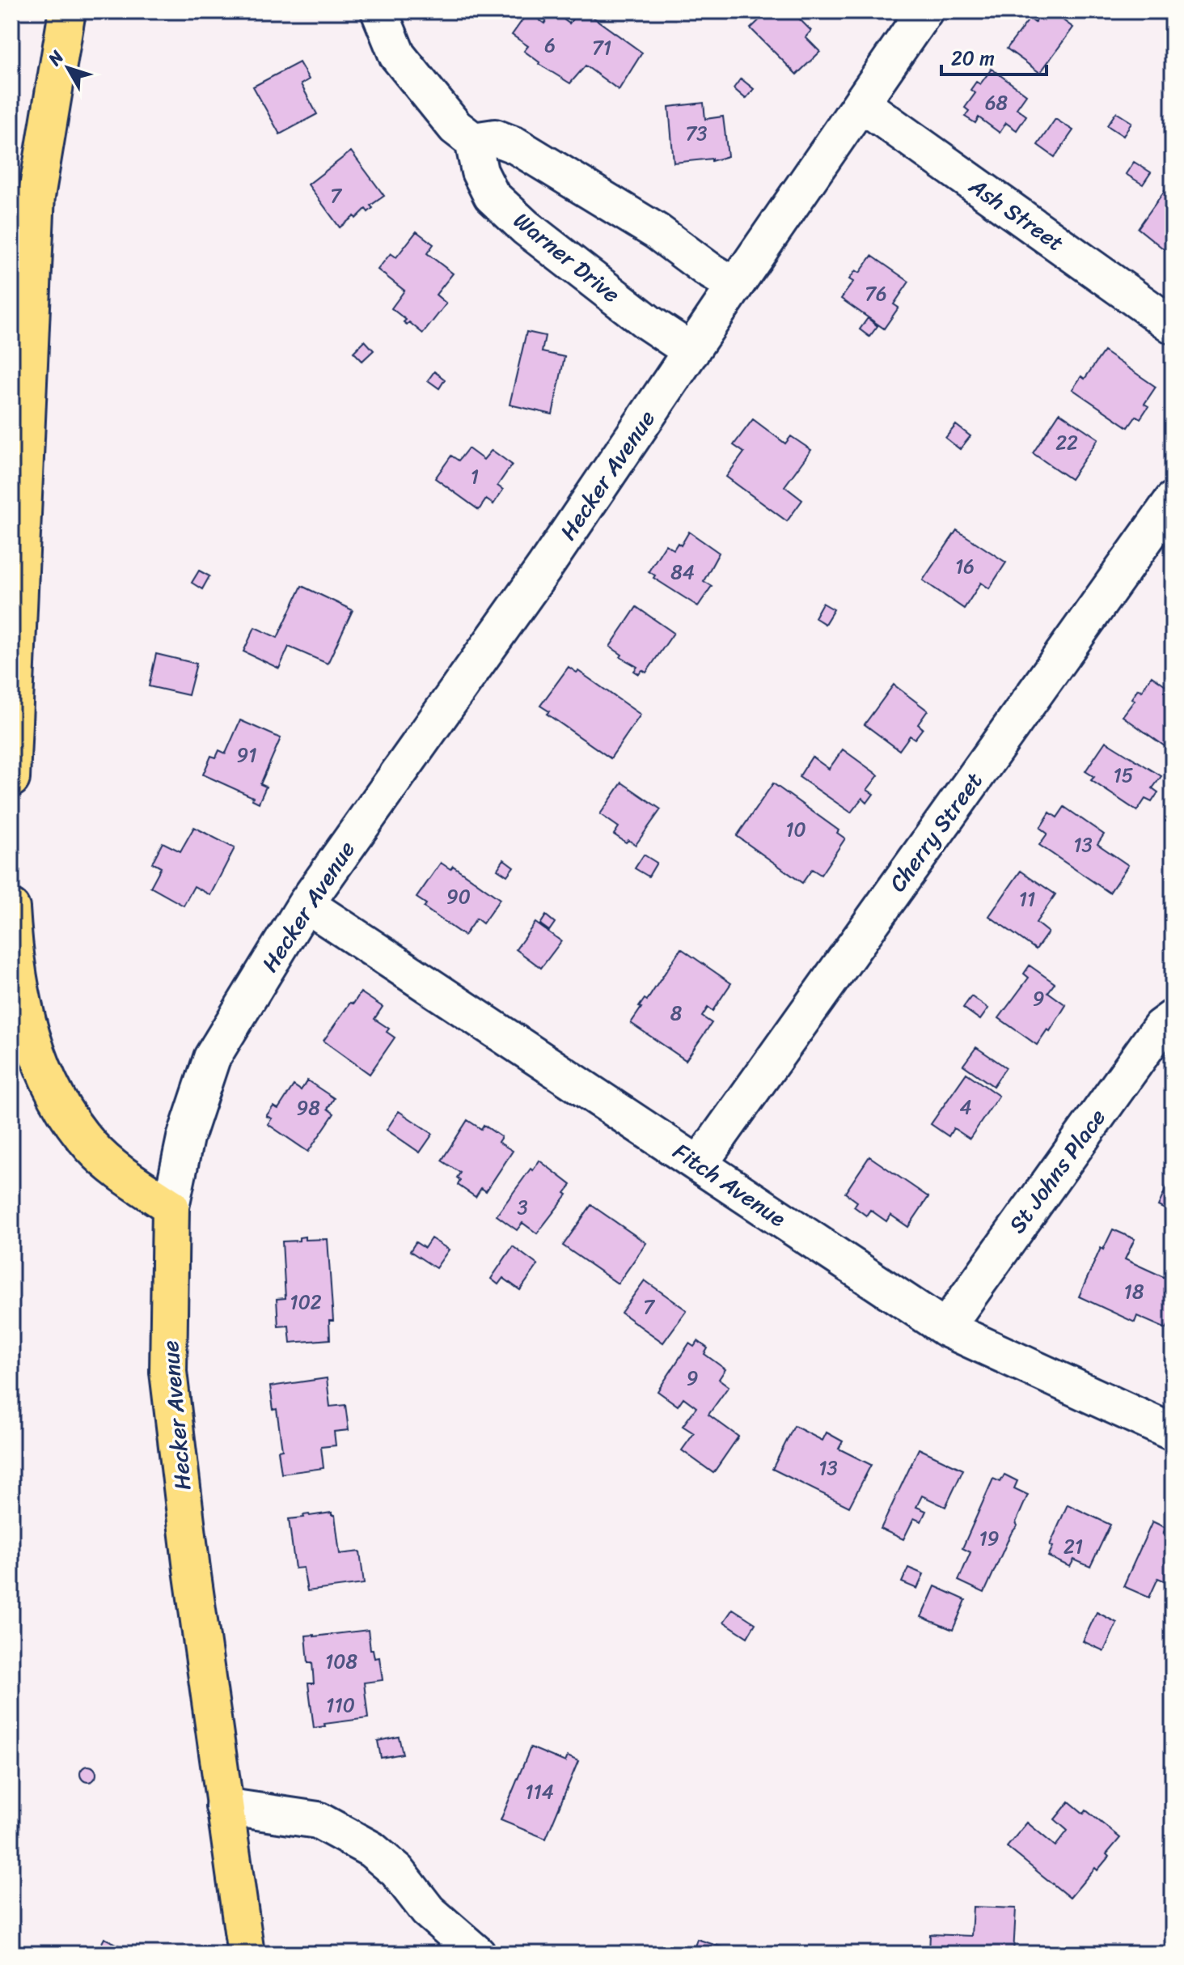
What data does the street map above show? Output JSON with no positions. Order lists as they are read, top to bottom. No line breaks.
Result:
{"streets":{"main road":["Hecker Avenue"],"street":["Ash Street","Warner Drive","Cherry Street","St Johns Place","Fitch Avenue"]},"crossings":[["Ash Street","Hecker Avenue"],["Warner Drive","Hecker Avenue"],["Hecker Avenue","Fitch Avenue"],["Cherry Street","Fitch Avenue"],["St Johns Place","Fitch Avenue"]],"house_numbers":["6","71","68","73","7","76","22","1","16","84","91","15","10","13","90","11","9","8","4","98","3","18","102","7","9","13","19","21","108","110","114"],"scale_bar":"20 m","north":"top left"}
